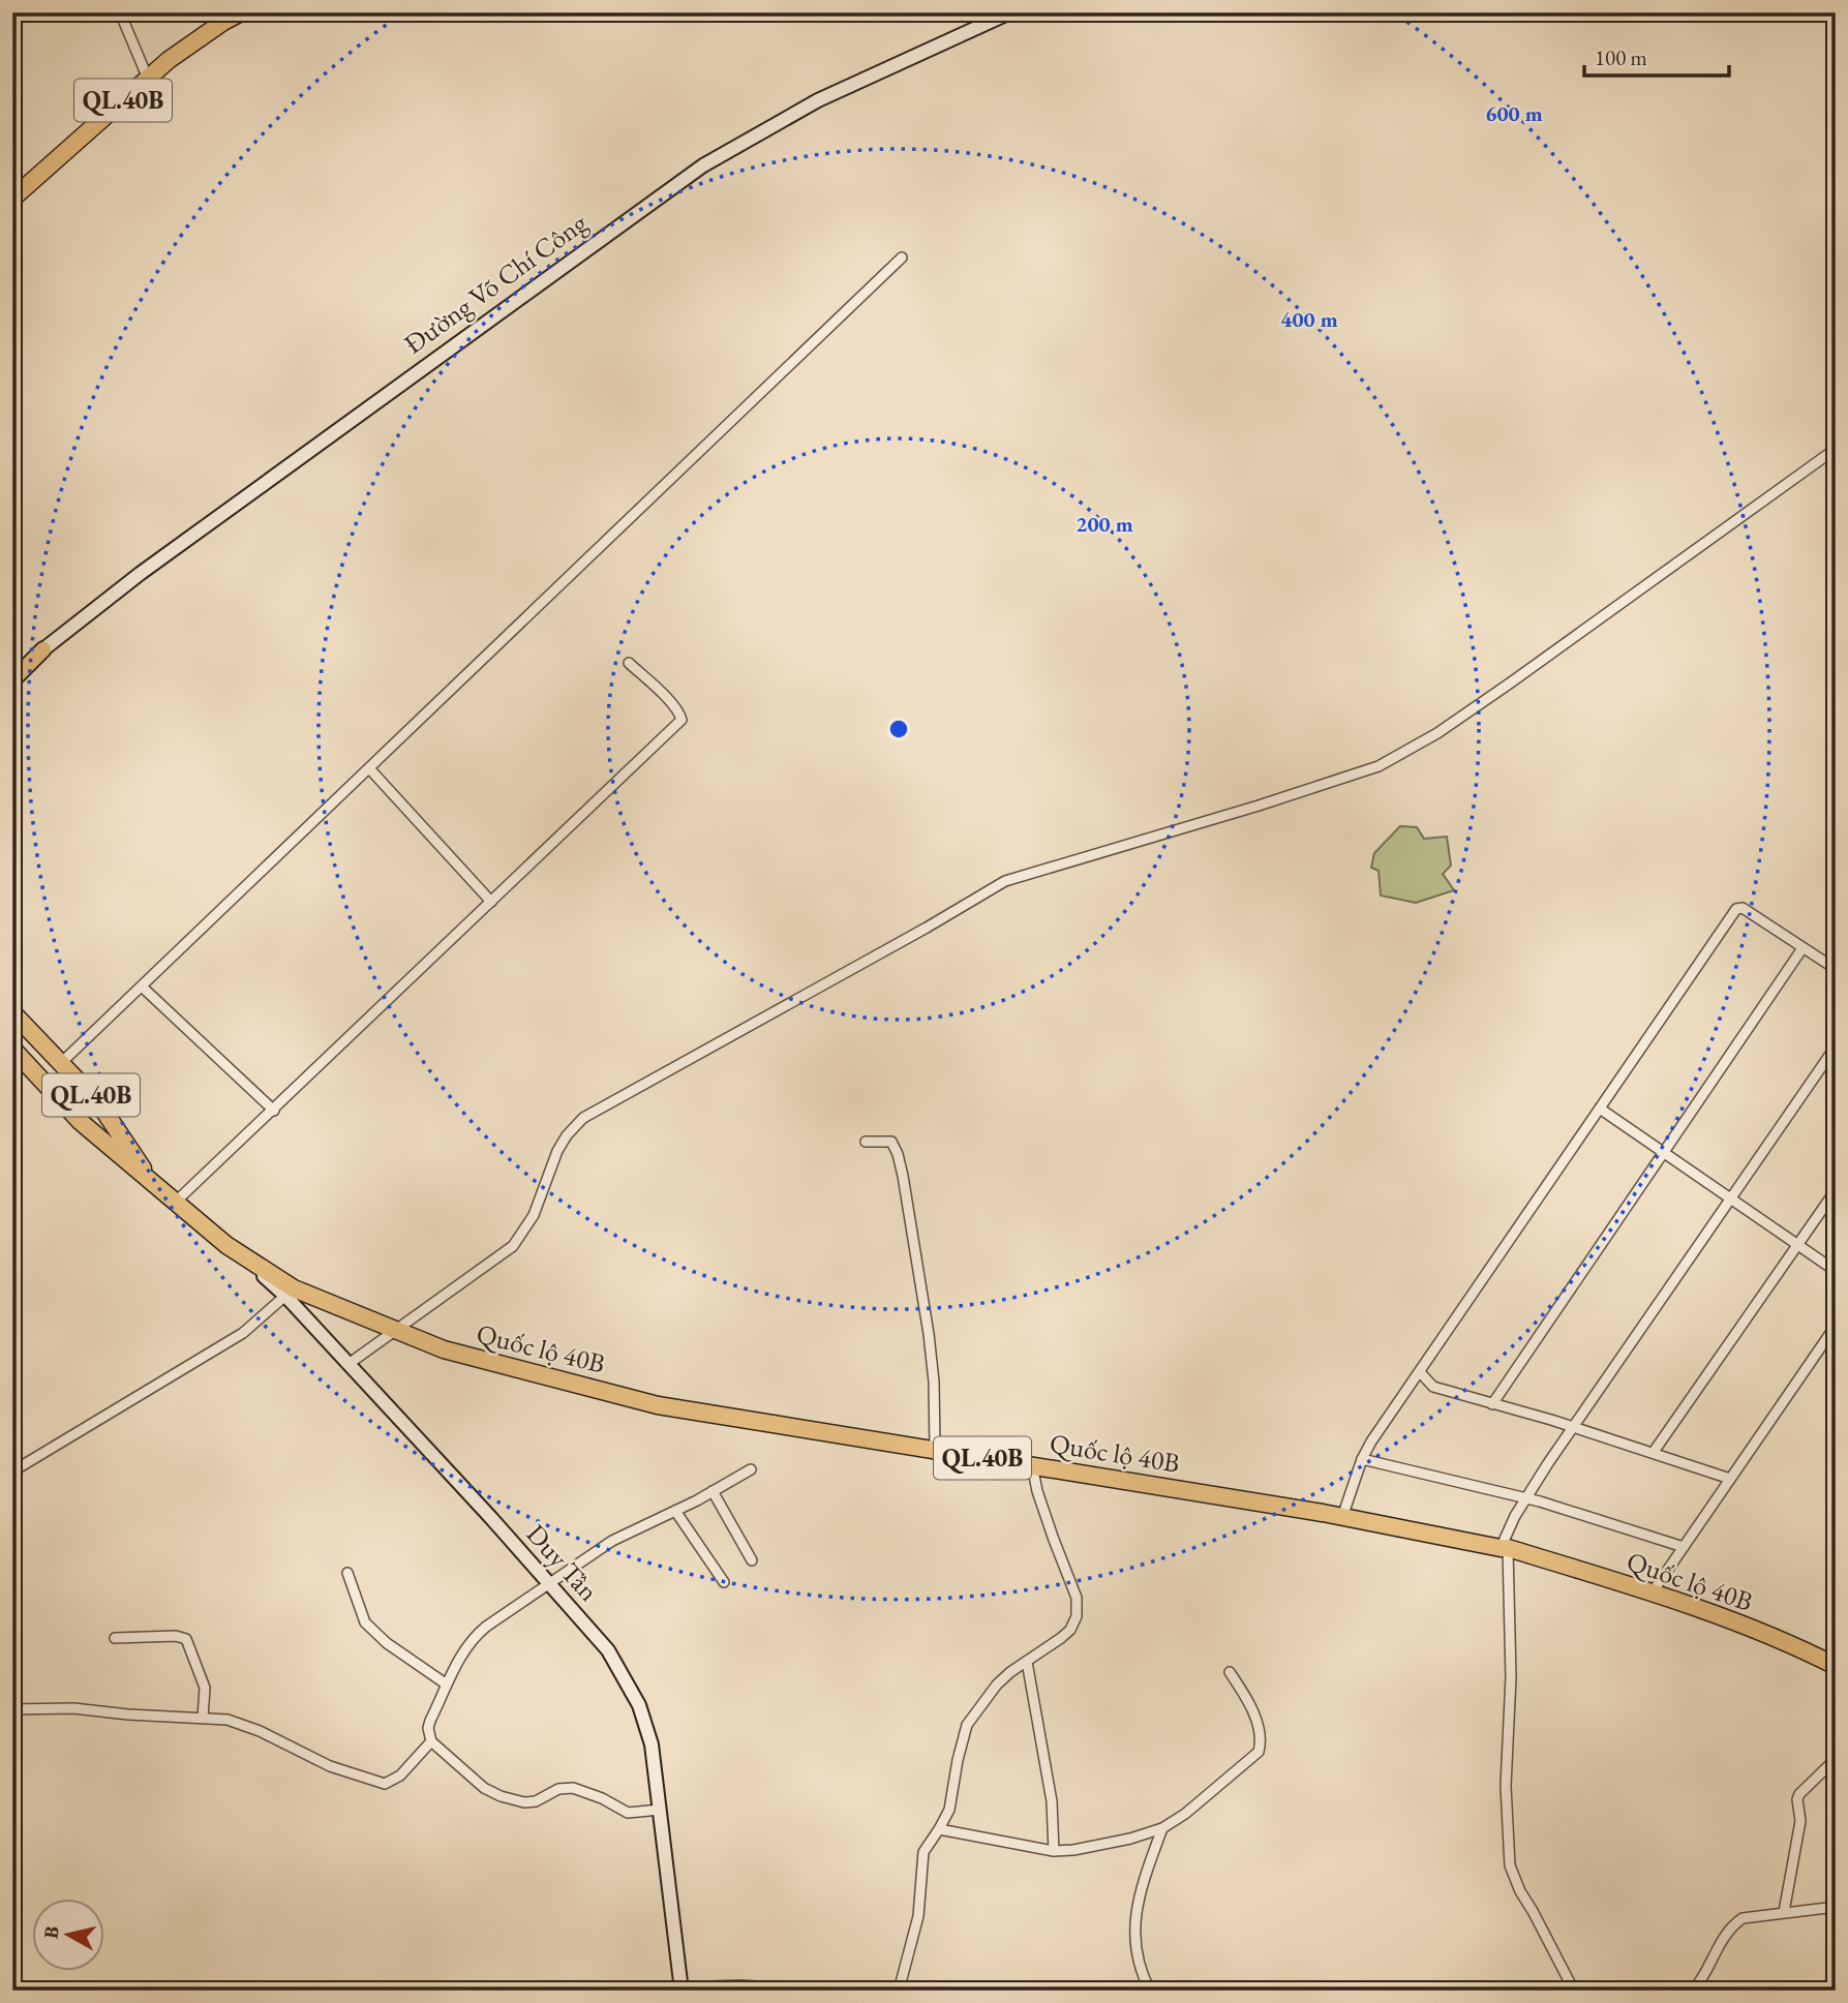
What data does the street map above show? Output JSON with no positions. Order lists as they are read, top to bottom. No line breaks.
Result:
{"streets":{"highway":["QL.40B","Quốc lộ 40B"],"main road":["Đường Võ Chí Công","Duy Tân"]},"crossings":[["Quốc lộ 40B","Duy Tân"]],"scale_bar":"100 m","north":"left","rings":["600 m","400 m","200 m"]}
